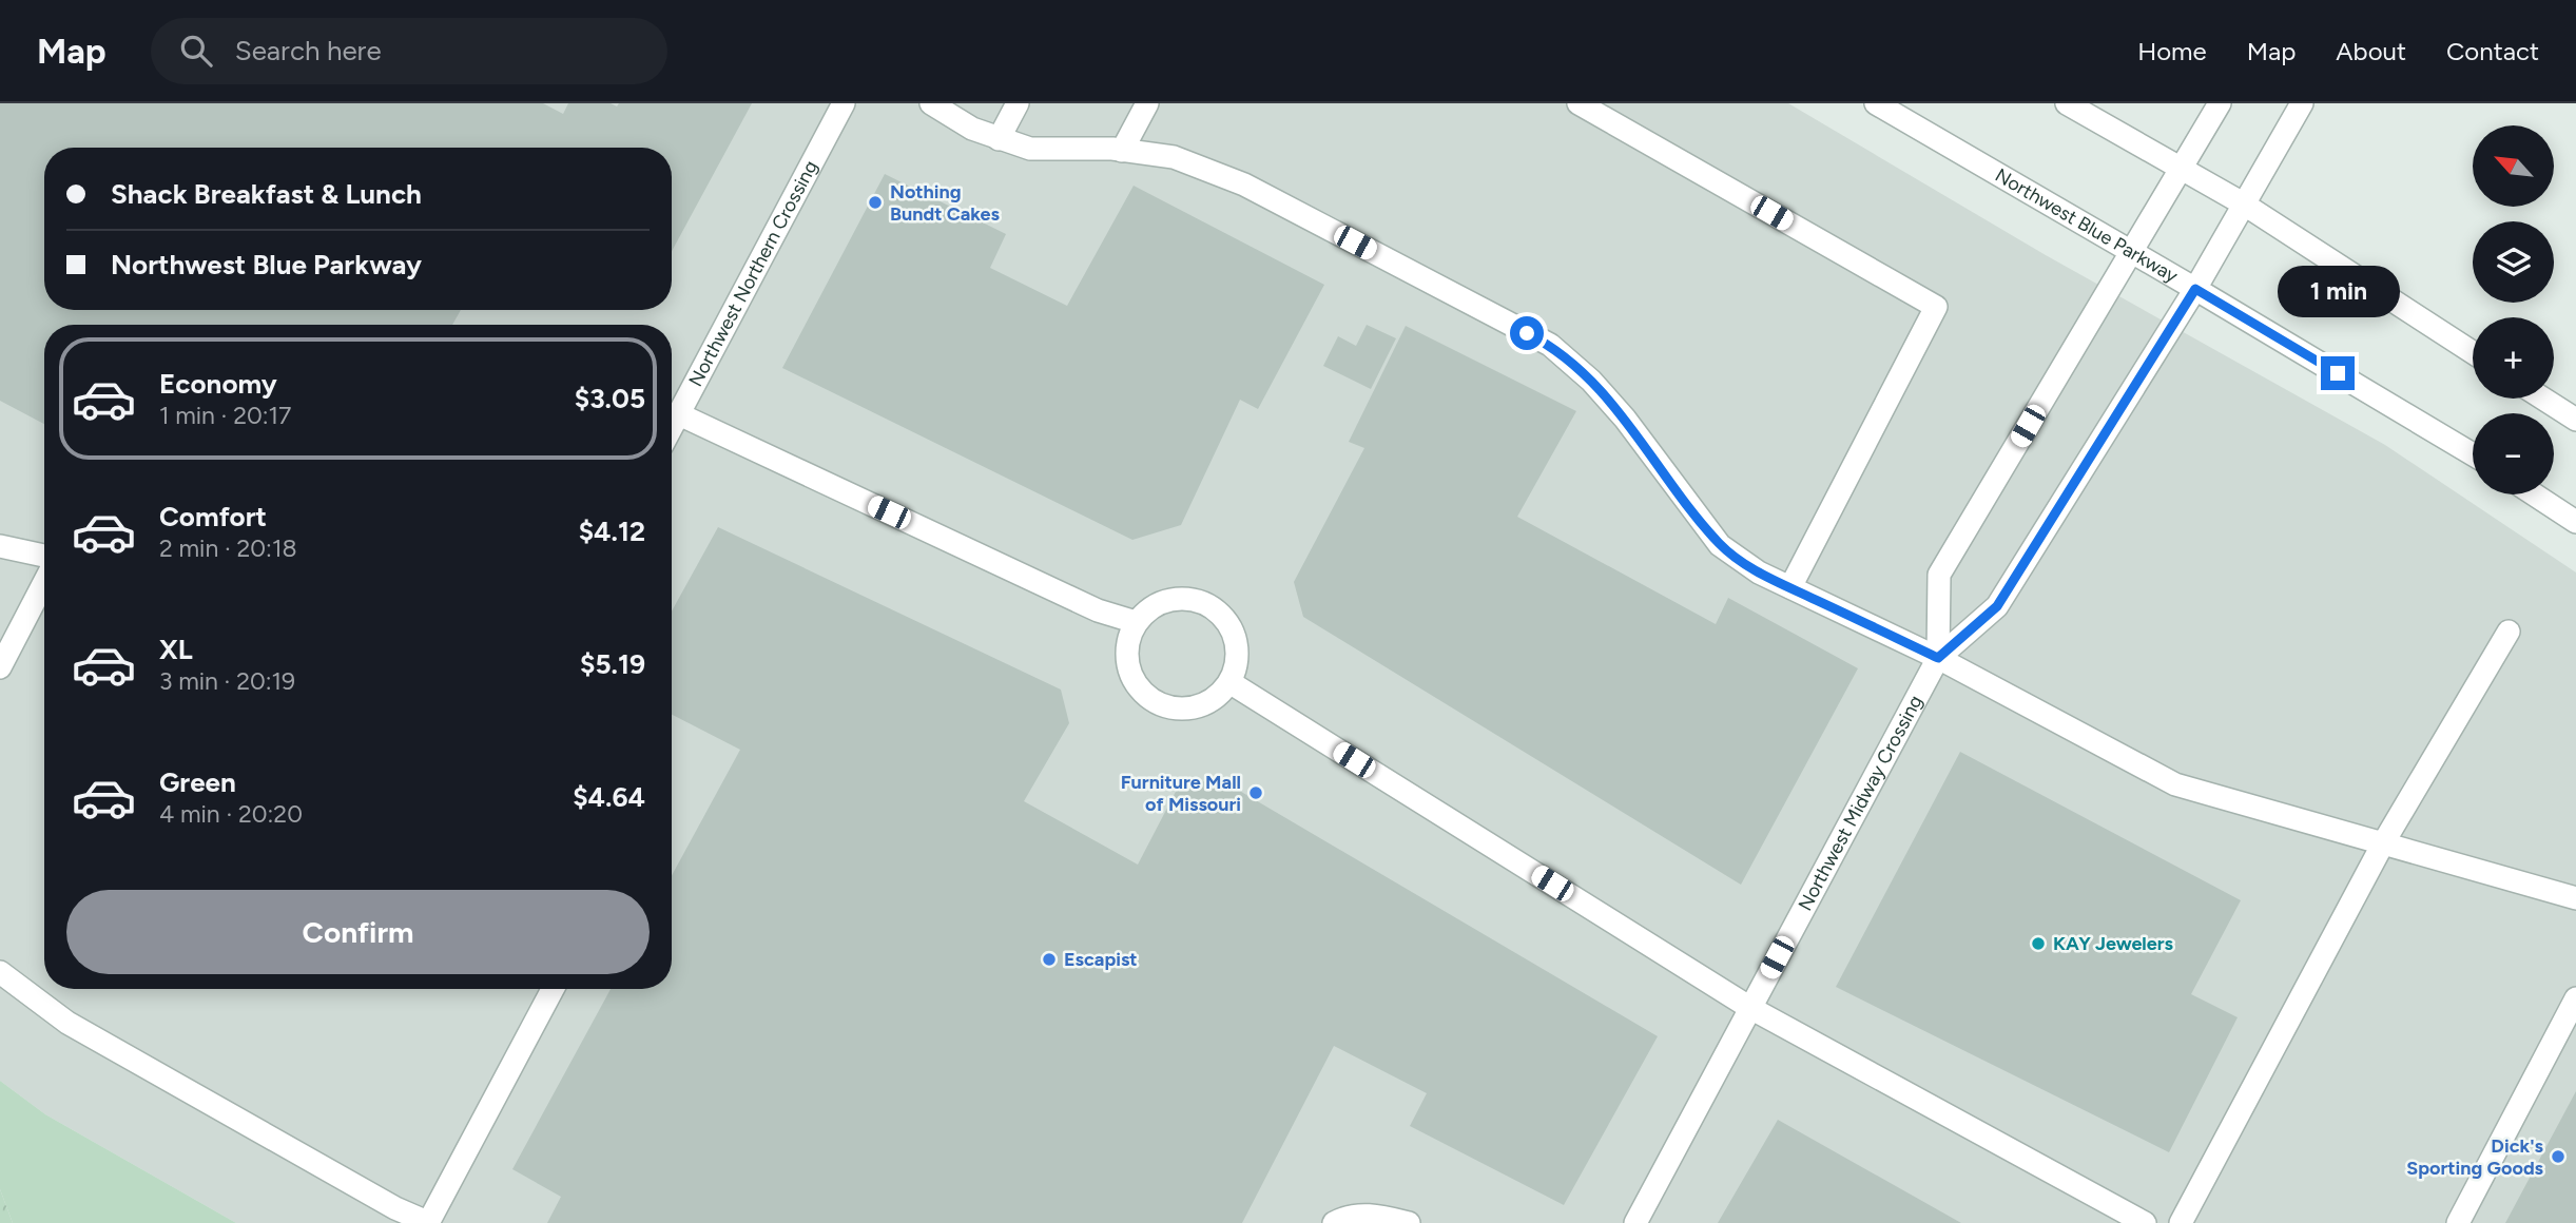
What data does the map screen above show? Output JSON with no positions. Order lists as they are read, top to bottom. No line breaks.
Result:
{"streets":{"street":["Northwest Blue Parkway","Northwest Northern Crossing","Northwest Midway Crossing"]},"crossings":[["Northwest Blue Parkway","Northwest Midway Crossing"]],"places":["Nothing Bundt Cakes","Furniture Mall of Missouri","KAY Jewelers","Escapist","Dick's Sporting Goods"],"north":"top left","page":{"header":"Map","search":"Search here","nav":["Home","Map","About","Contact"],"map_buttons":["+","−"],"banner":["Shack Breakfast & Lunch","Northwest Blue Parkway"],"bubble":"1 min","list":[{"name":"Economy","note":"1 min · 20:17","value":"$3.05"},{"name":"Comfort","note":"2 min · 20:18","value":"$4.12"},{"name":"XL","note":"3 min · 20:19","value":"$5.19"},{"name":"Green","note":"4 min · 20:20","value":"$4.64"}],"buttons":"Confirm"}}
